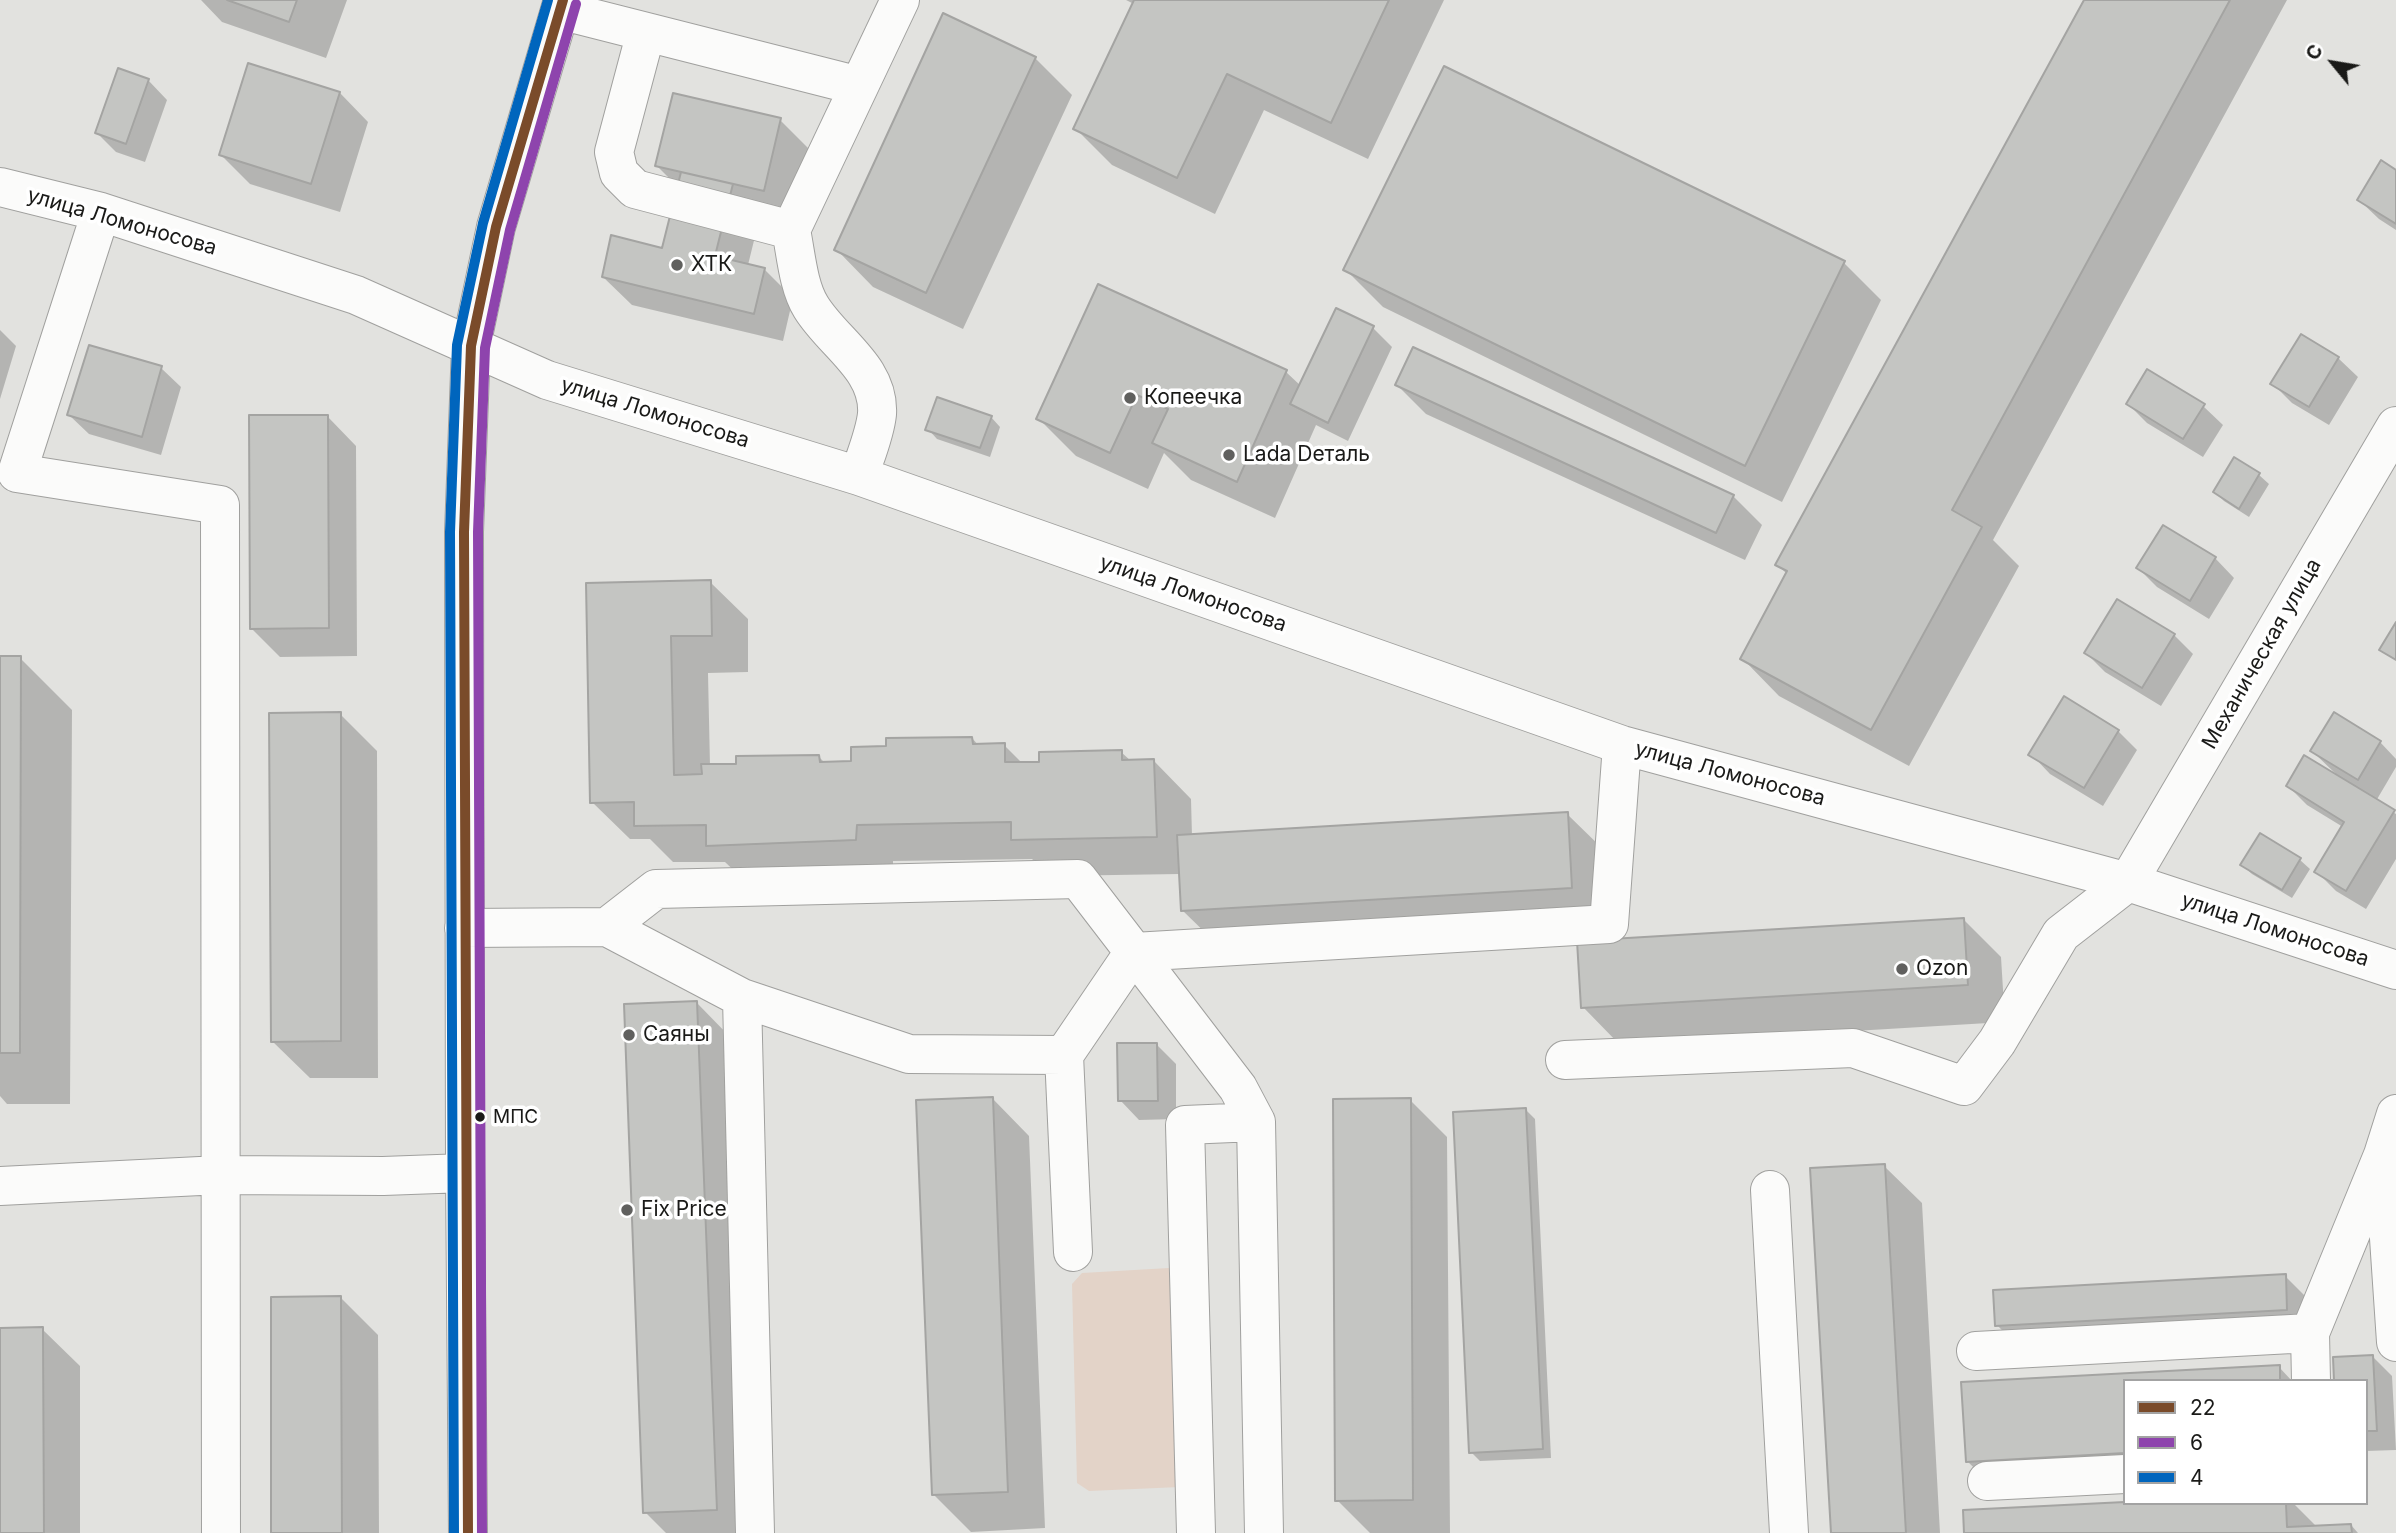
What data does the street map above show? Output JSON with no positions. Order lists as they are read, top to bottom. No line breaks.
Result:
{"streets":{"street":["улица Ломоносова","Механическая улица"]},"crossings":[["улица Ломоносова","Механическая улица"]],"places":["ХТК","Копеечка","Lada Dеталь","Ozon","Саяны","МПС","Fix Price"],"lines":["transit line 22","transit line 4","transit line 6"],"legend":["22","6","4"],"north":"top left"}
